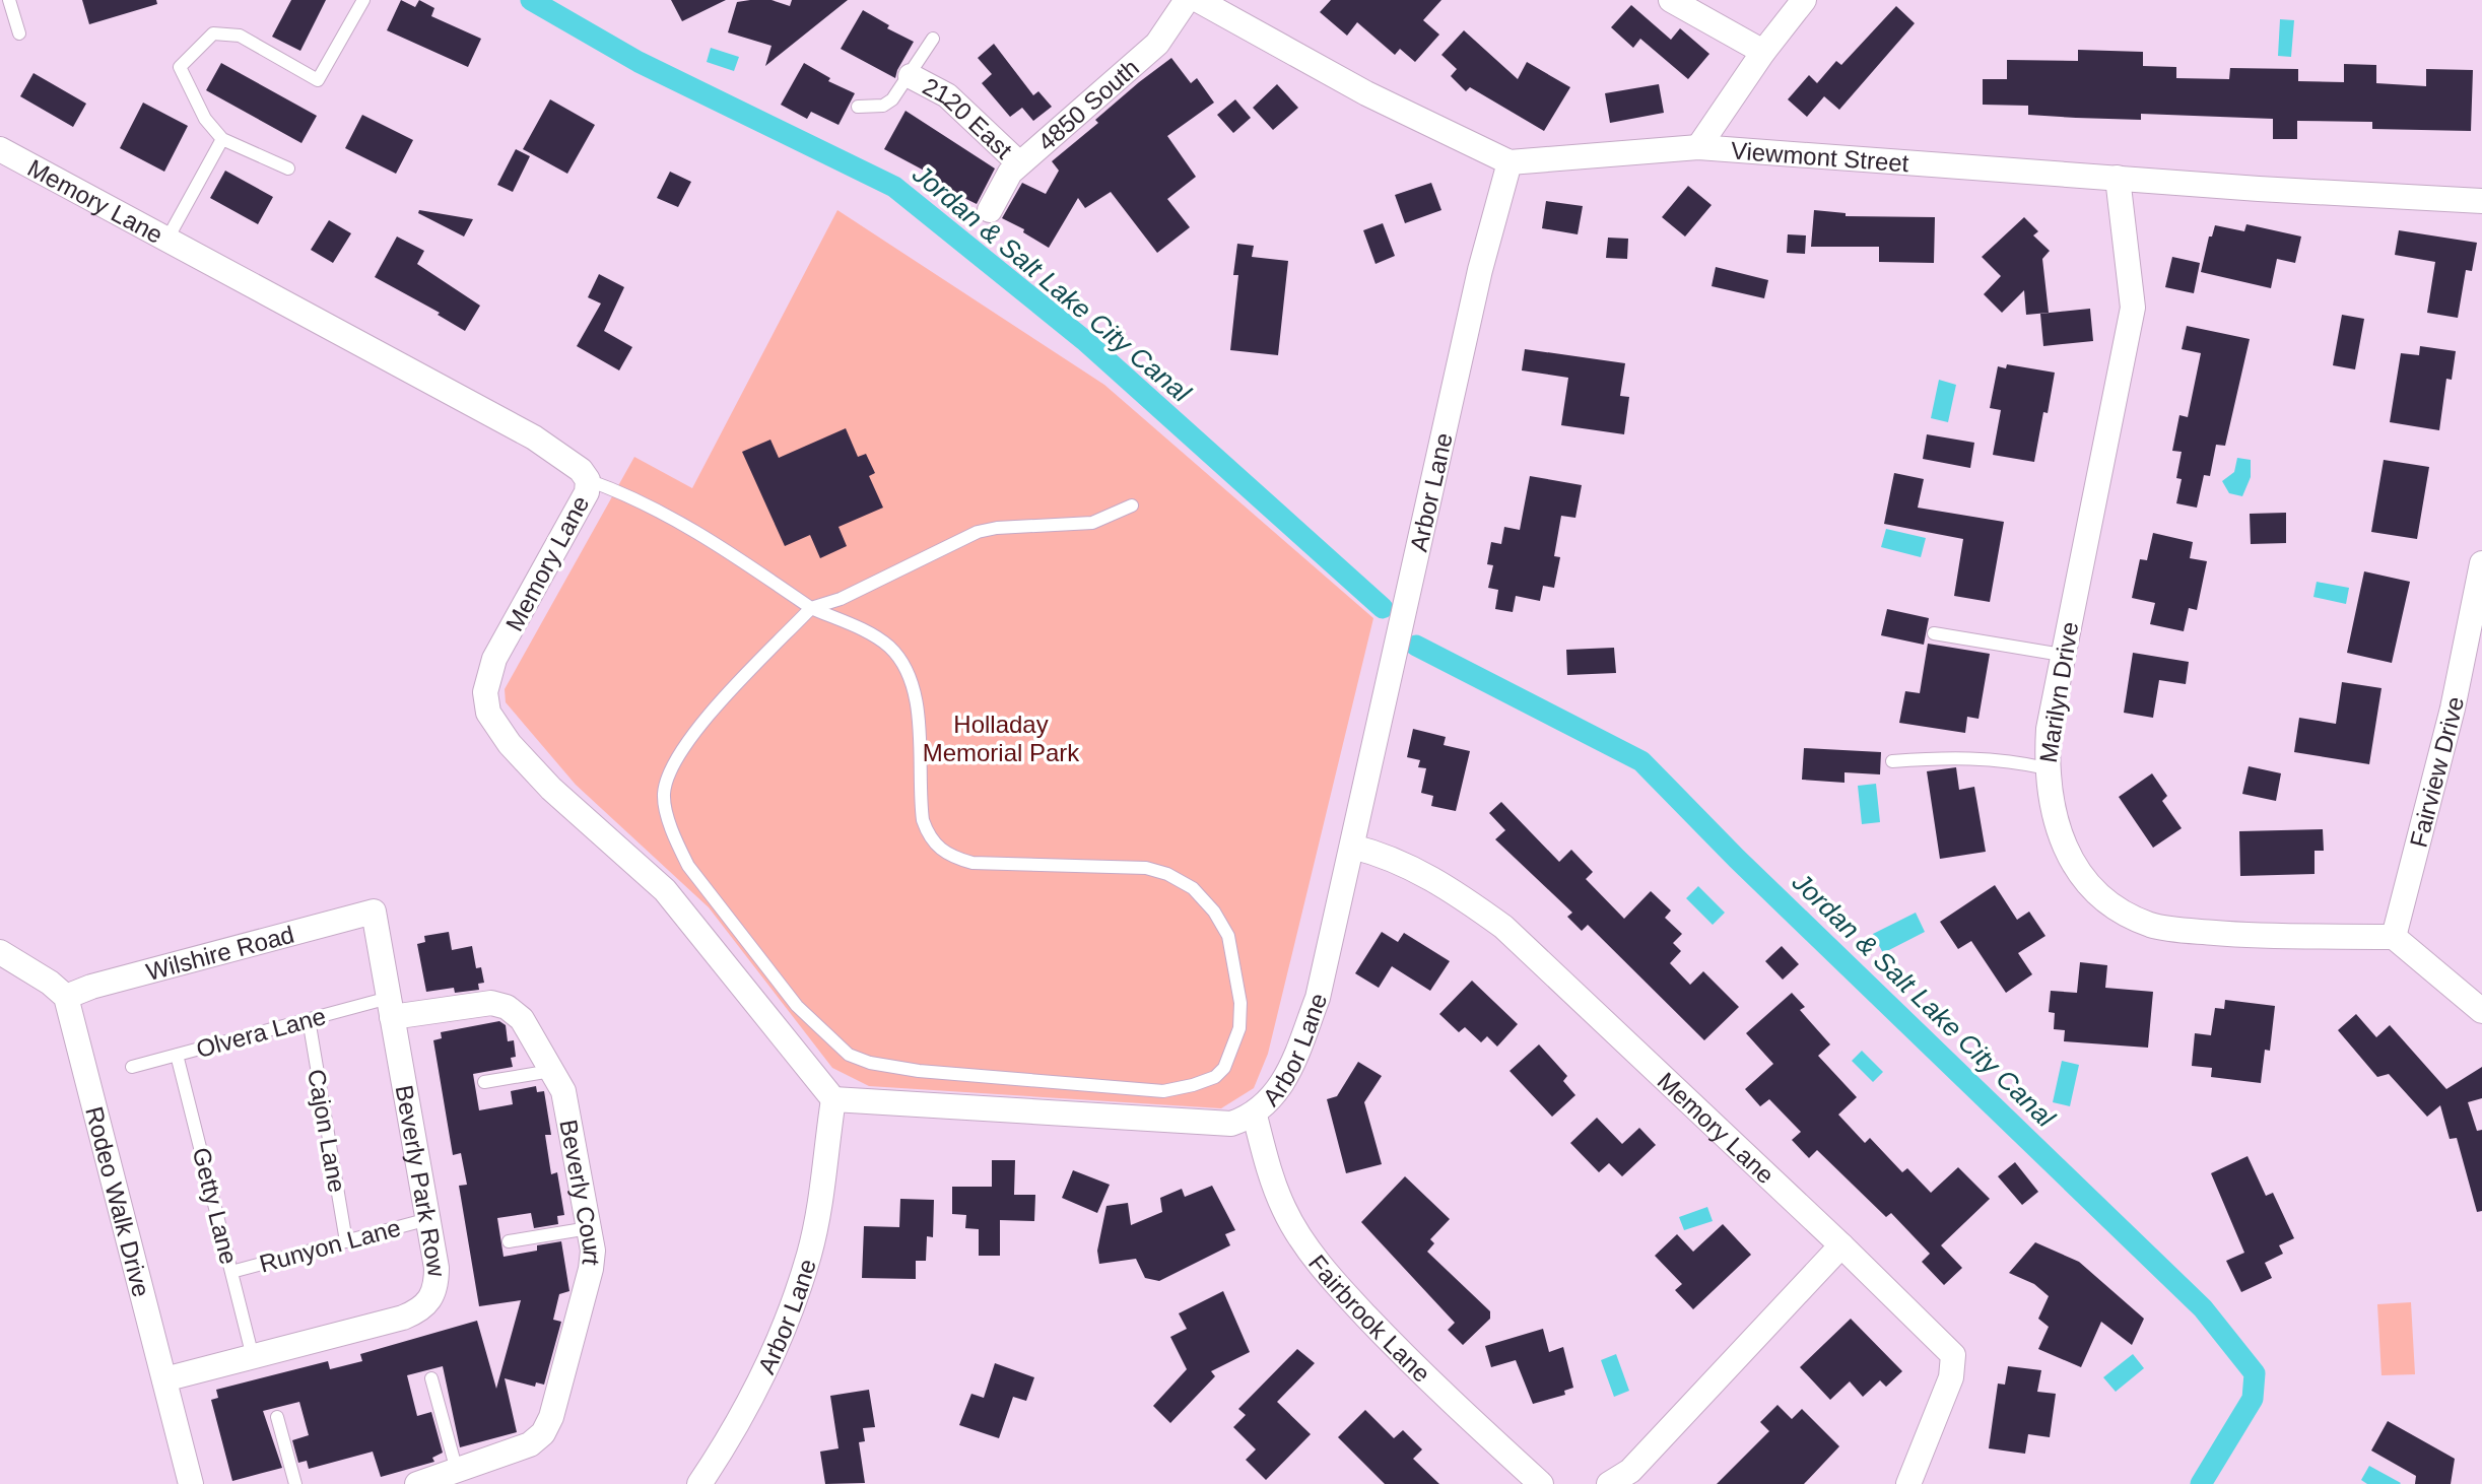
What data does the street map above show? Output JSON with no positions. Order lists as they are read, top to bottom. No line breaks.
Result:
{"streets":{"street":["4850 South","2120 East","Viewmont Street","Memory Lane","Arbor Lane","Marilyn Drive","Fairview Drive","Wilshire Road","Beverly Park Row","Beverly Court","Rodeo Walk Drive","Fairbrook Lane"],"lane":["Olvera Lane","Cajon Lane","Getty Lane","Runyon Lane"]},"crossings":[["4850 South","2120 East"],["Viewmont Street","Arbor Lane"],["Viewmont Street","Marilyn Drive"],["Memory Lane","Arbor Lane"],["Arbor Lane","Fairbrook Lane"],["Marilyn Drive","Fairview Drive"],["Wilshire Road","Beverly Park Row"],["Wilshire Road","Rodeo Walk Drive"],["Olvera Lane","Cajon Lane"],["Olvera Lane","Beverly Park Row"],["Olvera Lane","Beverly Court"],["Olvera Lane","Getty Lane"],["Cajon Lane","Runyon Lane"],["Beverly Park Row","Beverly Court"],["Beverly Park Row","Rodeo Walk Drive"],["Beverly Park Row","Getty Lane"],["Beverly Park Row","Runyon Lane"],["Getty Lane","Runyon Lane"]],"water":["Jordan & Salt Lake City Canal"],"parks":["Holladay Memorial Park"]}
